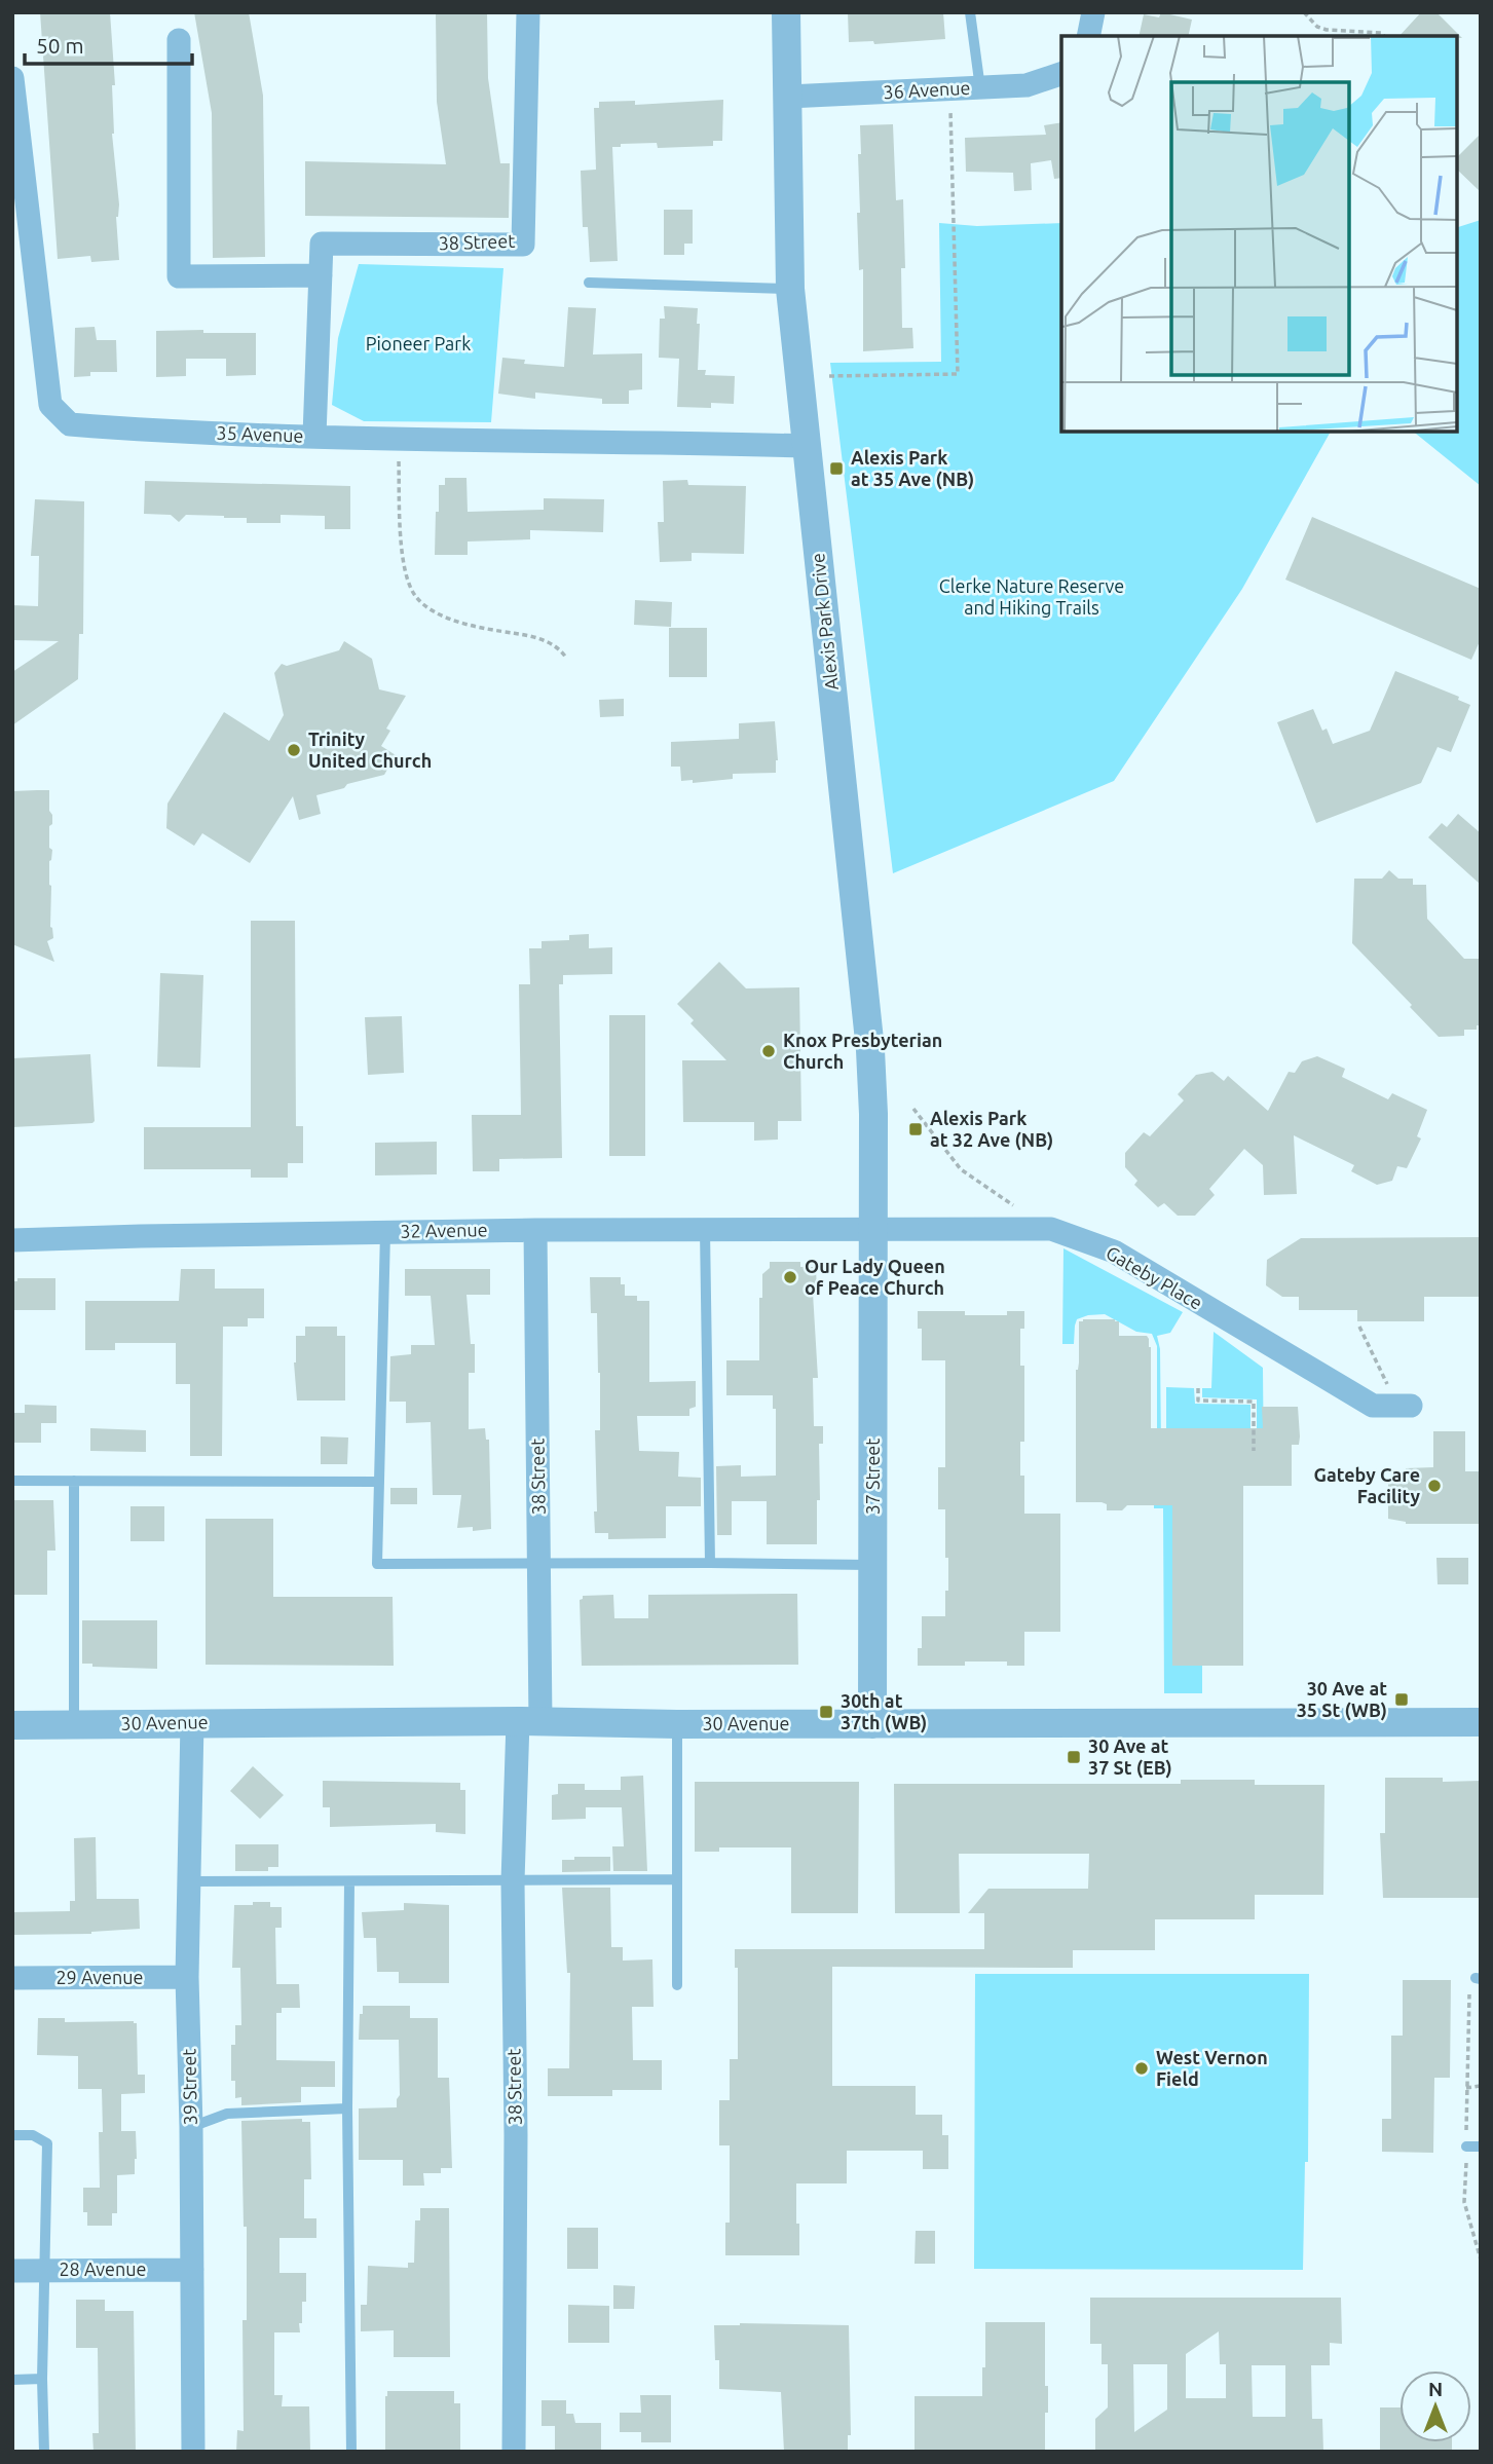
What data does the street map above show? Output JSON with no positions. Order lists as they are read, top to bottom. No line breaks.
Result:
{"streets":{"street":["36 Avenue","38 Street","35 Avenue","Alexis Park Drive","32 Avenue","Gateby Place","37 Street","30 Avenue","29 Avenue","39 Street","28 Avenue"]},"crossings":[["36 Avenue","Alexis Park Drive"],["38 Street","35 Avenue"],["38 Street","32 Avenue"],["38 Street","30 Avenue"],["35 Avenue","Alexis Park Drive"],["Alexis Park Drive","32 Avenue"],["Alexis Park Drive","Gateby Place"],["Alexis Park Drive","37 Street"],["32 Avenue","Gateby Place"],["32 Avenue","37 Street"],["Gateby Place","37 Street"],["37 Street","30 Avenue"],["30 Avenue","39 Street"],["29 Avenue","39 Street"],["39 Street","28 Avenue"]],"parks":["Pioneer Park","Clerke Nature Reserve and Hiking Trails"],"places":{"transit":["Alexis Park at 35 Ave (NB)","Alexis Park at 32 Ave (NB)","30 Ave at 35 St (WB)","30th at 37th (WB)","30 Ave at 37 St (EB)"],"other":["Trinity United Church","Knox Presbyterian Church","Our Lady Queen of Peace Church","Gateby Care Facility","West Vernon Field"]},"scale_bar":"50 m","north":"top"}
